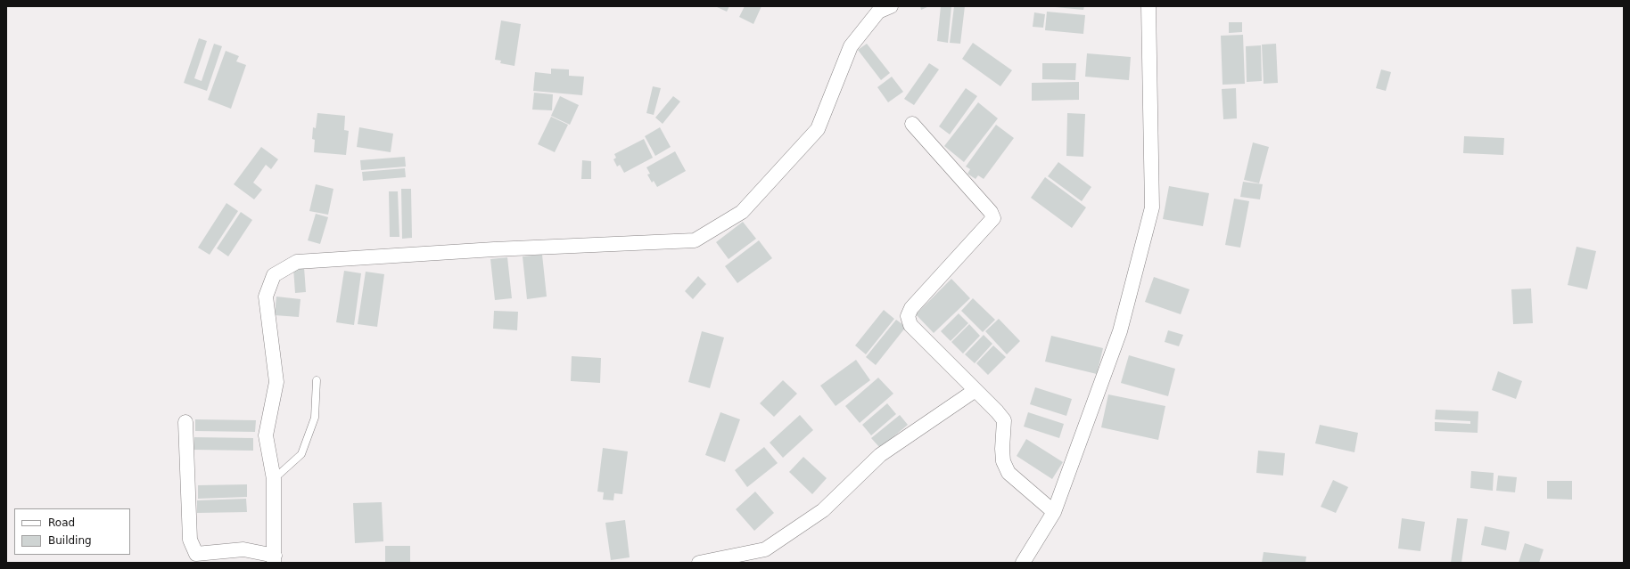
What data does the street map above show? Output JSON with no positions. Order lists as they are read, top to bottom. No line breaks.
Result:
{"legend":["Road","Building"]}
